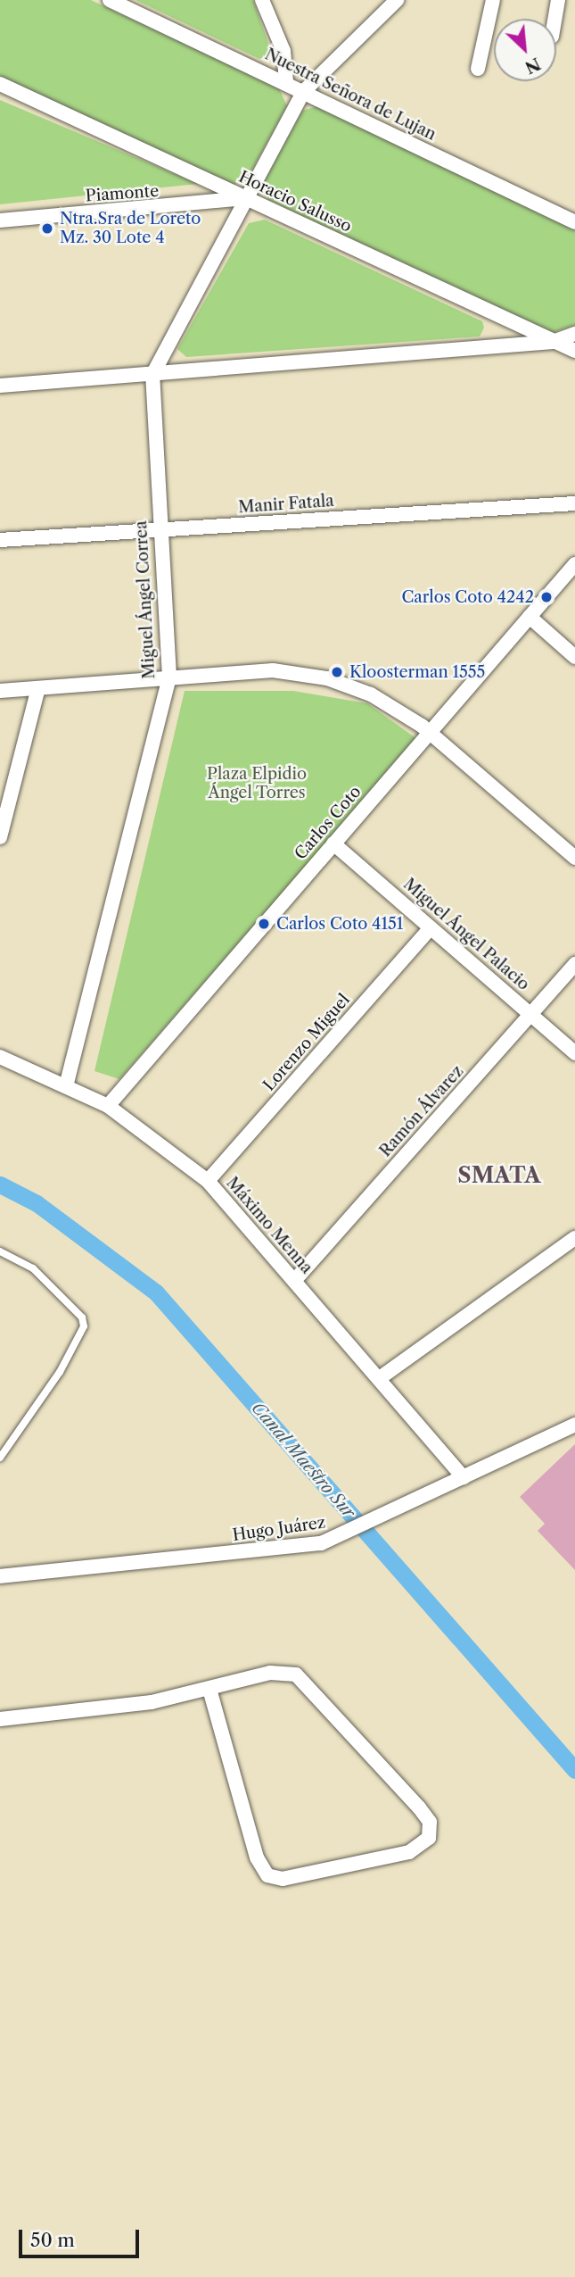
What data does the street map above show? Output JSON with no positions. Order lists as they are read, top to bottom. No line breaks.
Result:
{"streets":{"street":["Nuestra Señora de Lujan","Piamonte","Horacio Salusso","Manir Fatala","Miguel Ángel Correa","Carlos Coto","Miguel Ángel Palacio","Lorenzo Miguel","Ramón Álvarez","Máximo Menna","Hugo Juárez"]},"crossings":[["Piamonte","Horacio Salusso"],["Manir Fatala","Miguel Ángel Correa"],["Miguel Ángel Correa","Máximo Menna"],["Carlos Coto","Miguel Ángel Palacio"],["Carlos Coto","Máximo Menna"],["Miguel Ángel Palacio","Lorenzo Miguel"],["Miguel Ángel Palacio","Ramón Álvarez"],["Lorenzo Miguel","Máximo Menna"],["Ramón Álvarez","Máximo Menna"],["Máximo Menna","Hugo Juárez"]],"districts":["SMATA"],"water":["Canal Maestro Sur"],"parks":["Plaza Elpidio Ángel Torres"],"places":["Ntra.Sra de Loreto Mz. 30 Lote 4","Carlos Coto 4242","Kloosterman 1555","Carlos Coto 4151"],"scale_bar":"50 m","north":"bottom right"}
